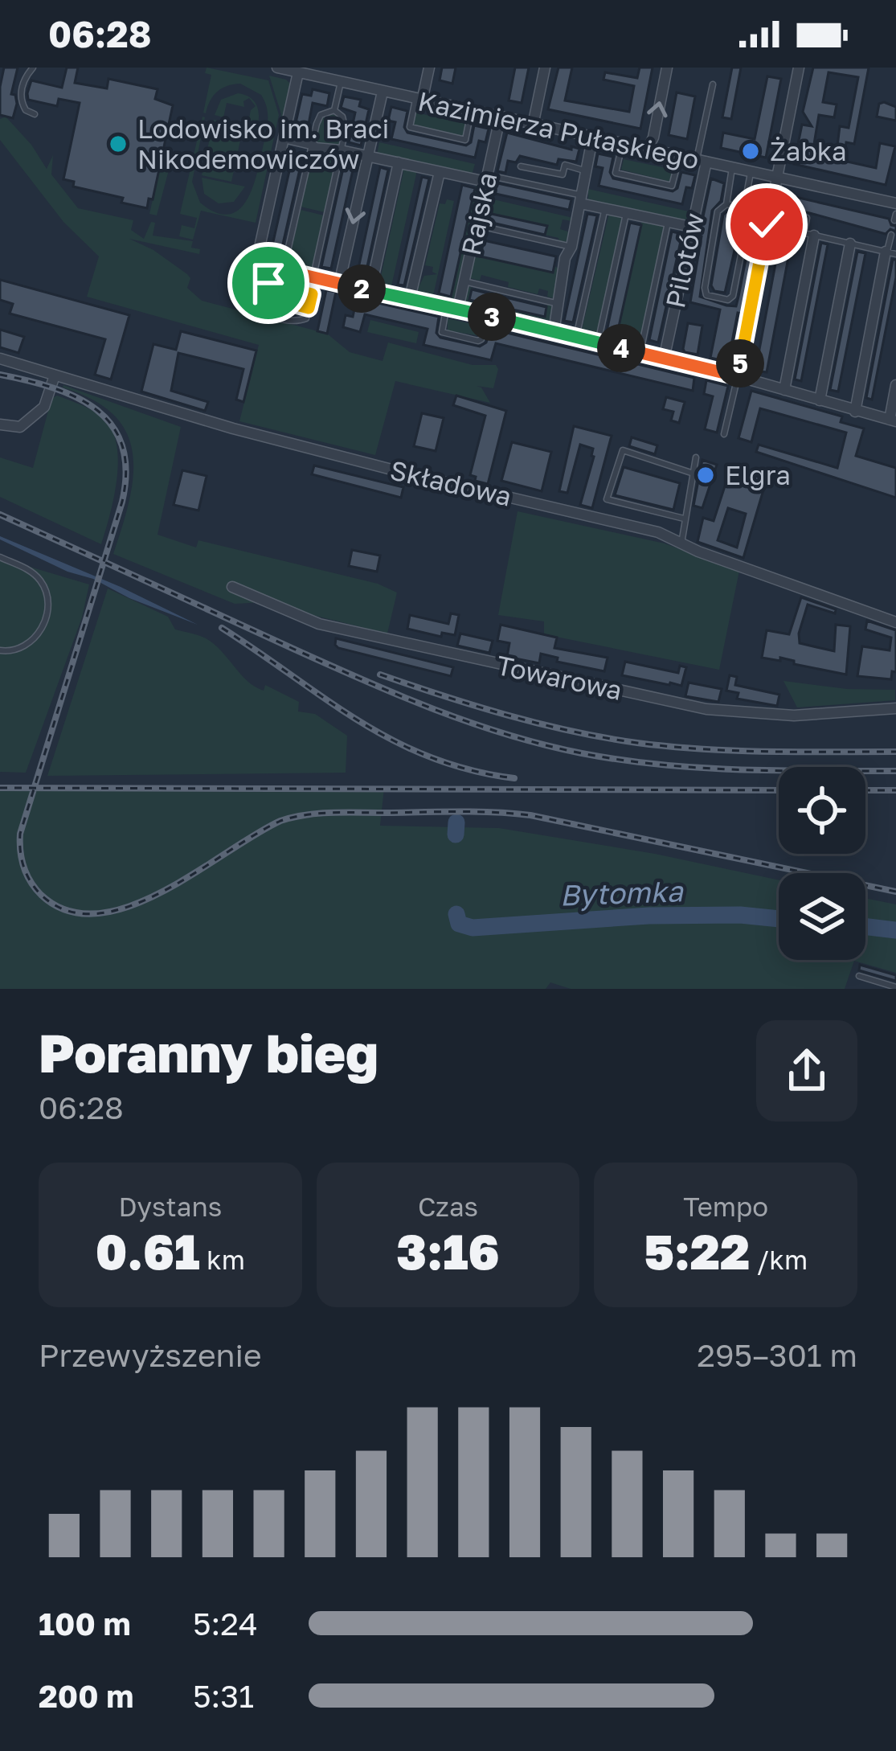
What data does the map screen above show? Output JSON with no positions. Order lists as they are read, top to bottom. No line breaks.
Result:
{"streets":{"street":["Kazimierza Pułaskiego","Rajska","Pilotów","Składowa","Towarowa"]},"crossings":[["Kazimierza Pułaskiego","Rajska"],["Kazimierza Pułaskiego","Pilotów"]],"water":["Bytomka"],"places":["Lodowisko im. Braci Nikodemowiczów","Żabka","Elgra"],"page":{"status":"06:28","pins":["2","3","4","5"],"heading":["Poranny bieg","06:28"],"stats":[["Dystans","0.61 km"],["Czas","3:16"],["Tempo","5:22 /km"]],"chart":["Przewyższenie","295–301 m"],"list":[{"name":"100 m","note":"5:24"},{"name":"200 m","note":"5:31"}]}}
